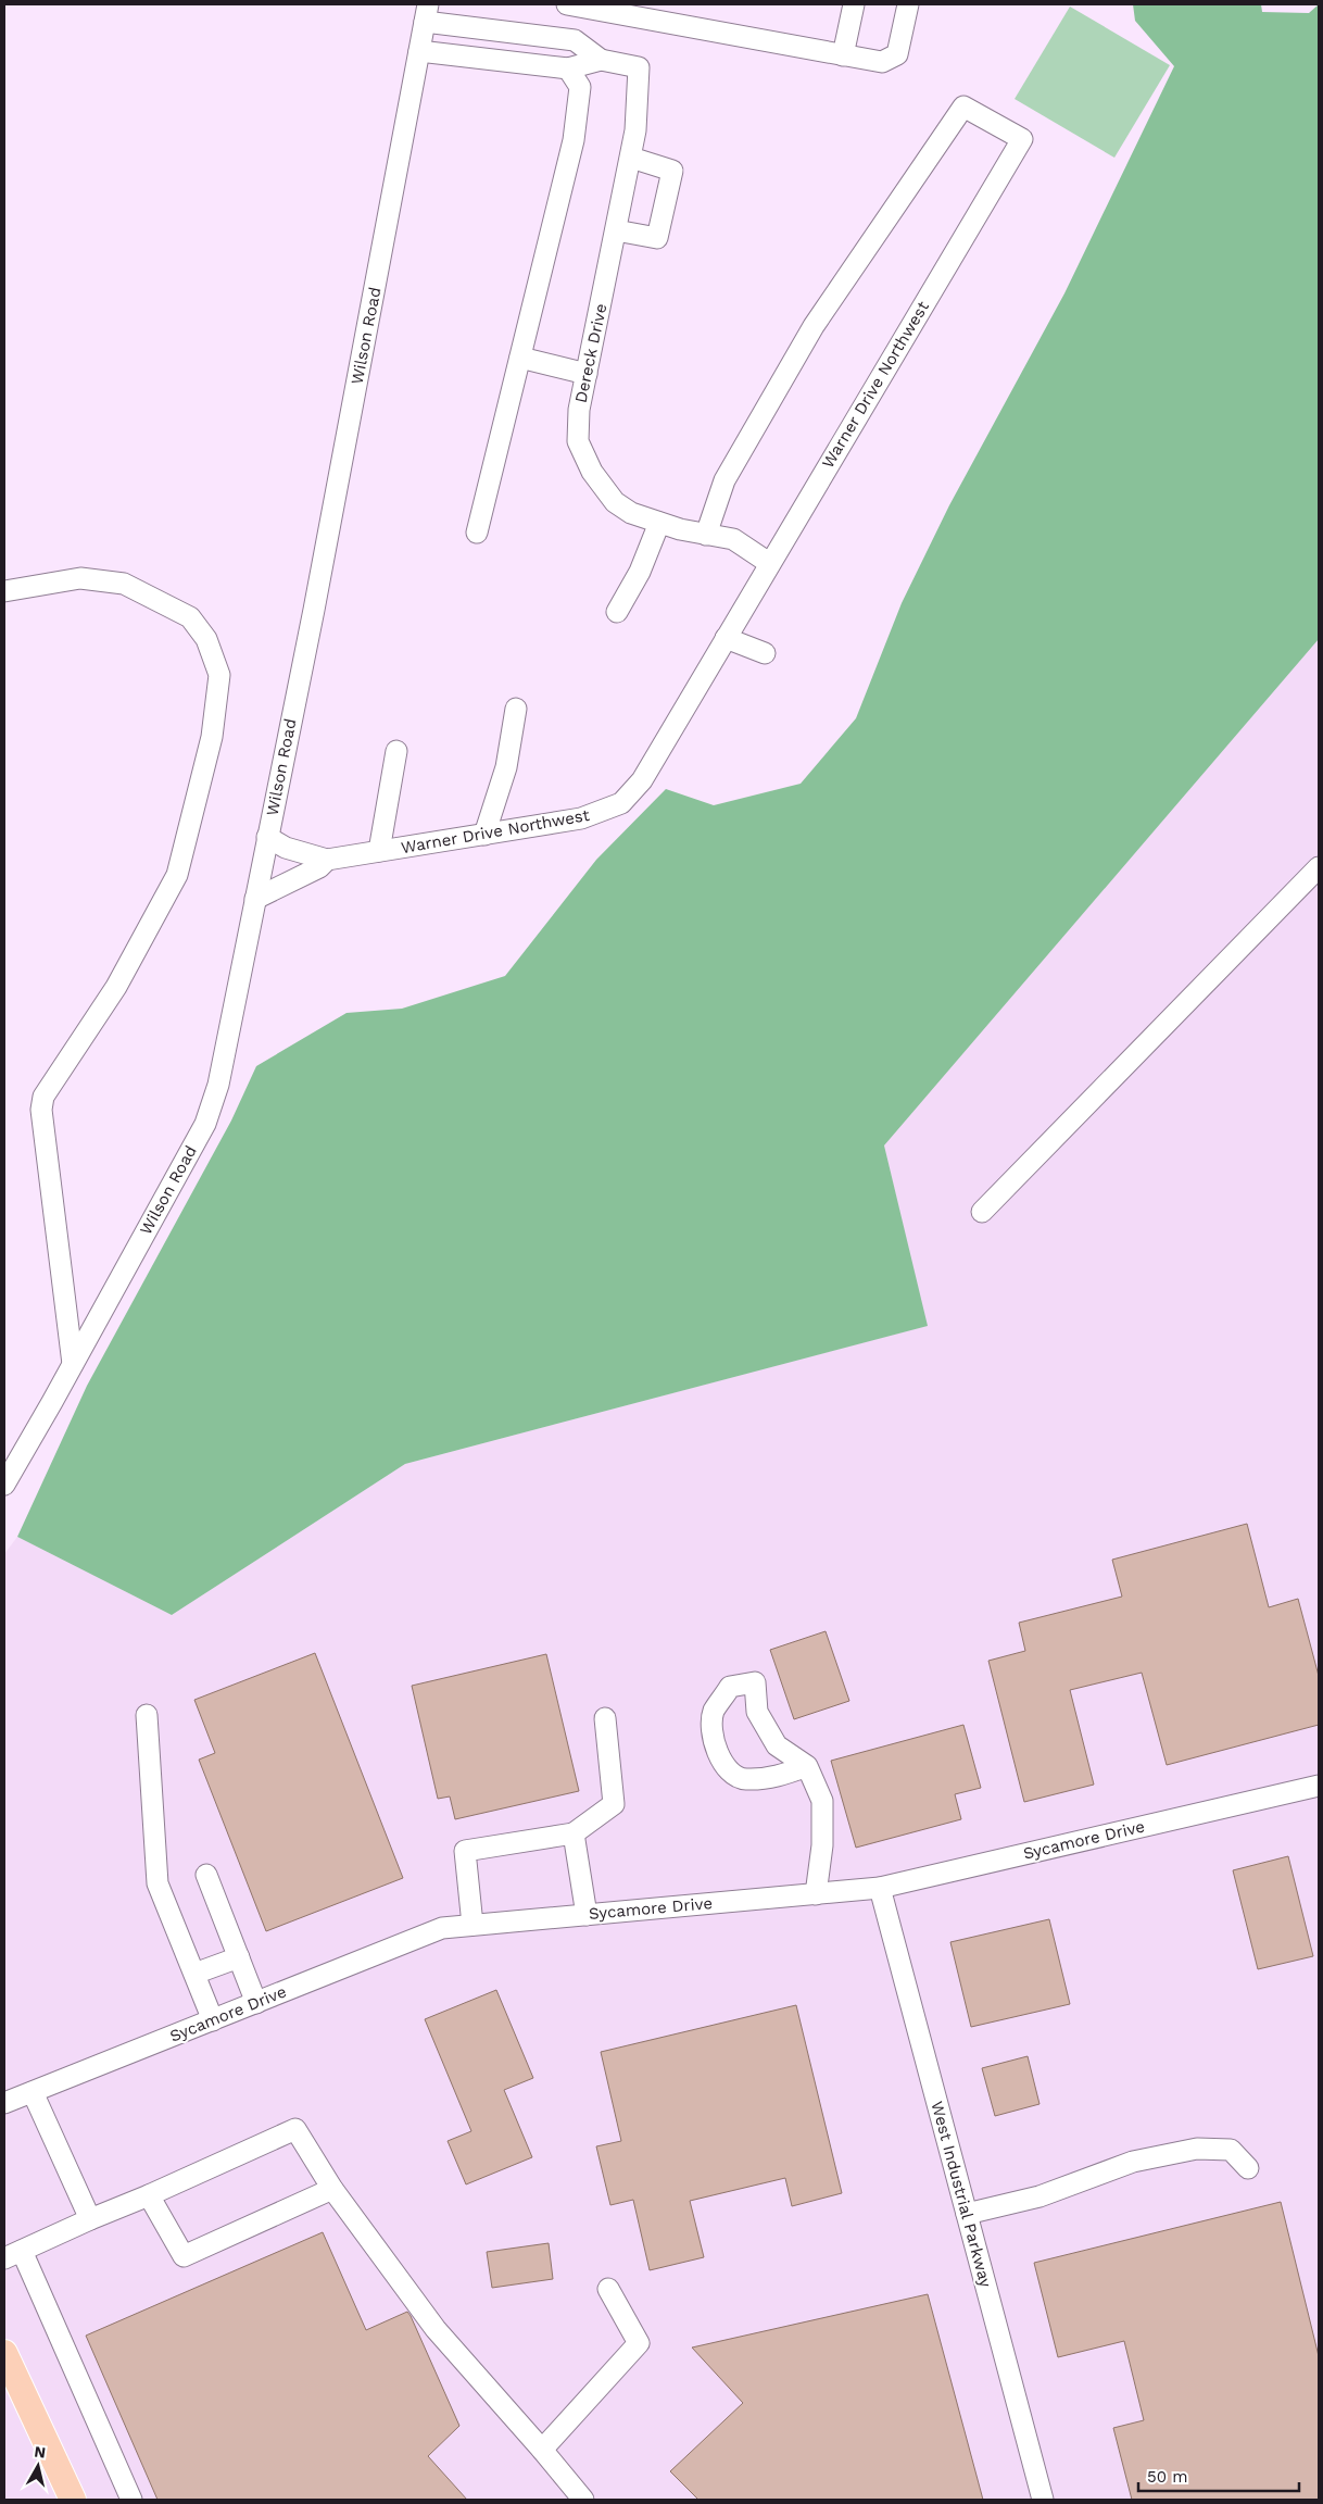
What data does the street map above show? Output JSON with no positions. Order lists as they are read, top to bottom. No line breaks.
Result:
{"streets":{"street":["Wilson Road","Dereck Drive","Warner Drive Northwest","Sycamore Drive","West Industrial Parkway"]},"crossings":[["Wilson Road","Dereck Drive"],["Wilson Road","Warner Drive Northwest"],["Dereck Drive","Warner Drive Northwest"],["Sycamore Drive","West Industrial Parkway"]],"scale_bar":"50 m","north":"top"}
